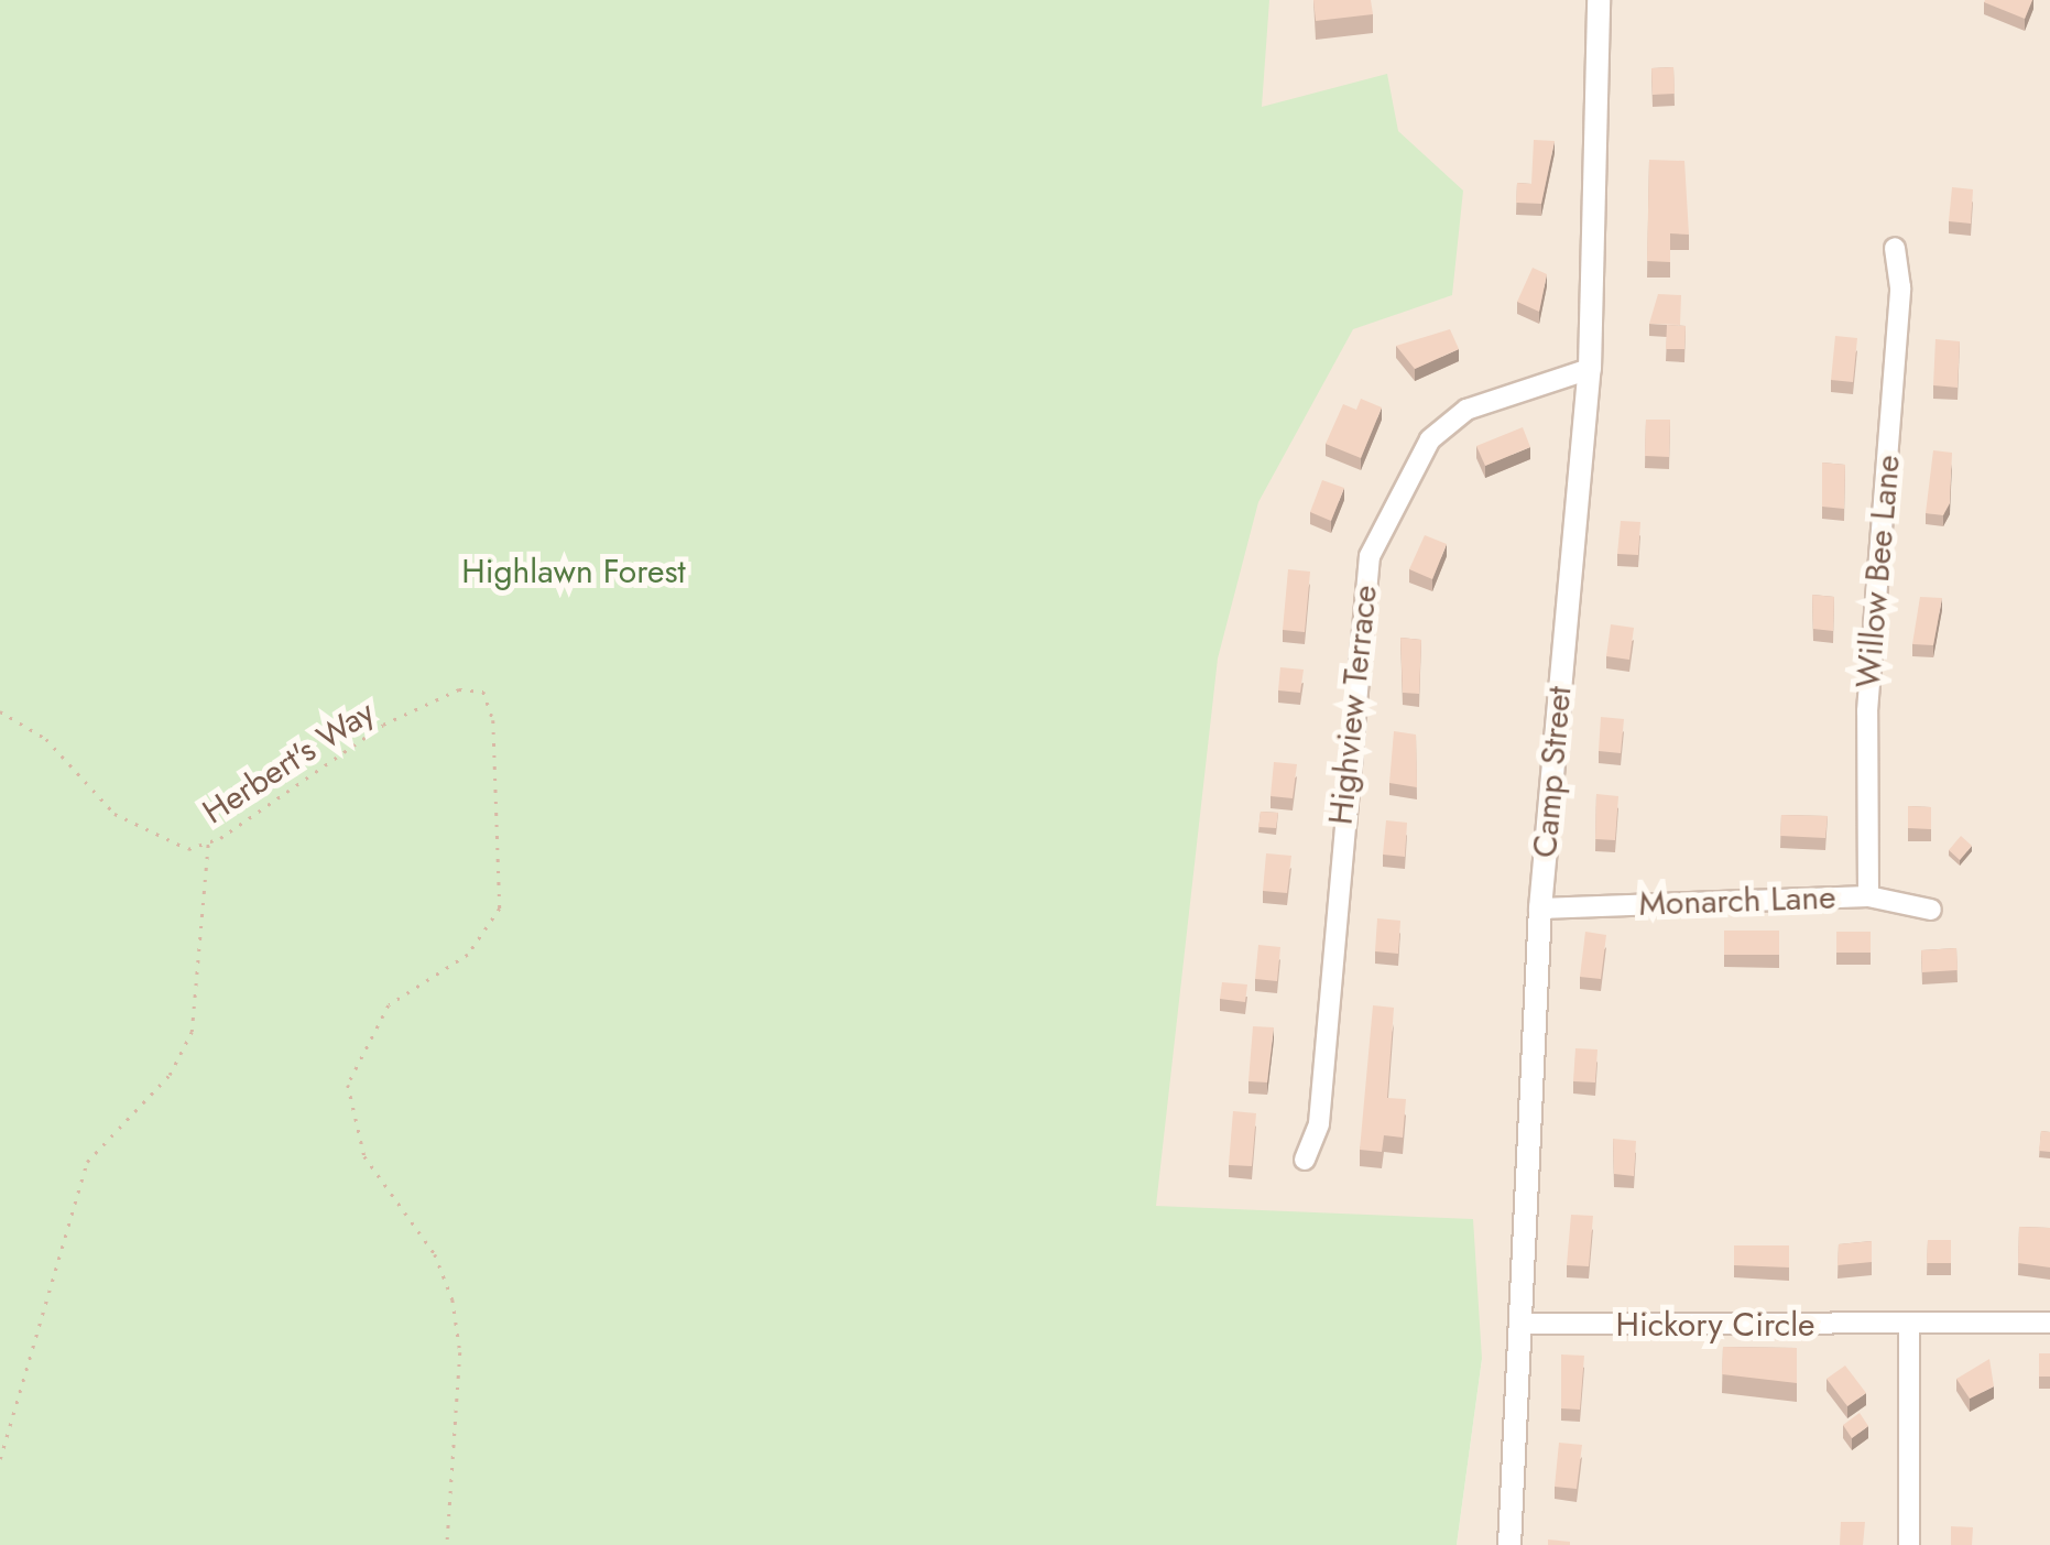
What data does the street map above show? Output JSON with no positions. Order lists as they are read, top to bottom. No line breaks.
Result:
{"streets":{"street":["Willow Bee Lane","Highview Terrace","Camp Street","Monarch Lane","Hickory Circle"],"path":["Herbert's Way"]},"crossings":[["Willow Bee Lane","Monarch Lane"],["Highview Terrace","Camp Street"],["Camp Street","Monarch Lane"],["Camp Street","Hickory Circle"]],"parks":["Highlawn Forest"]}
